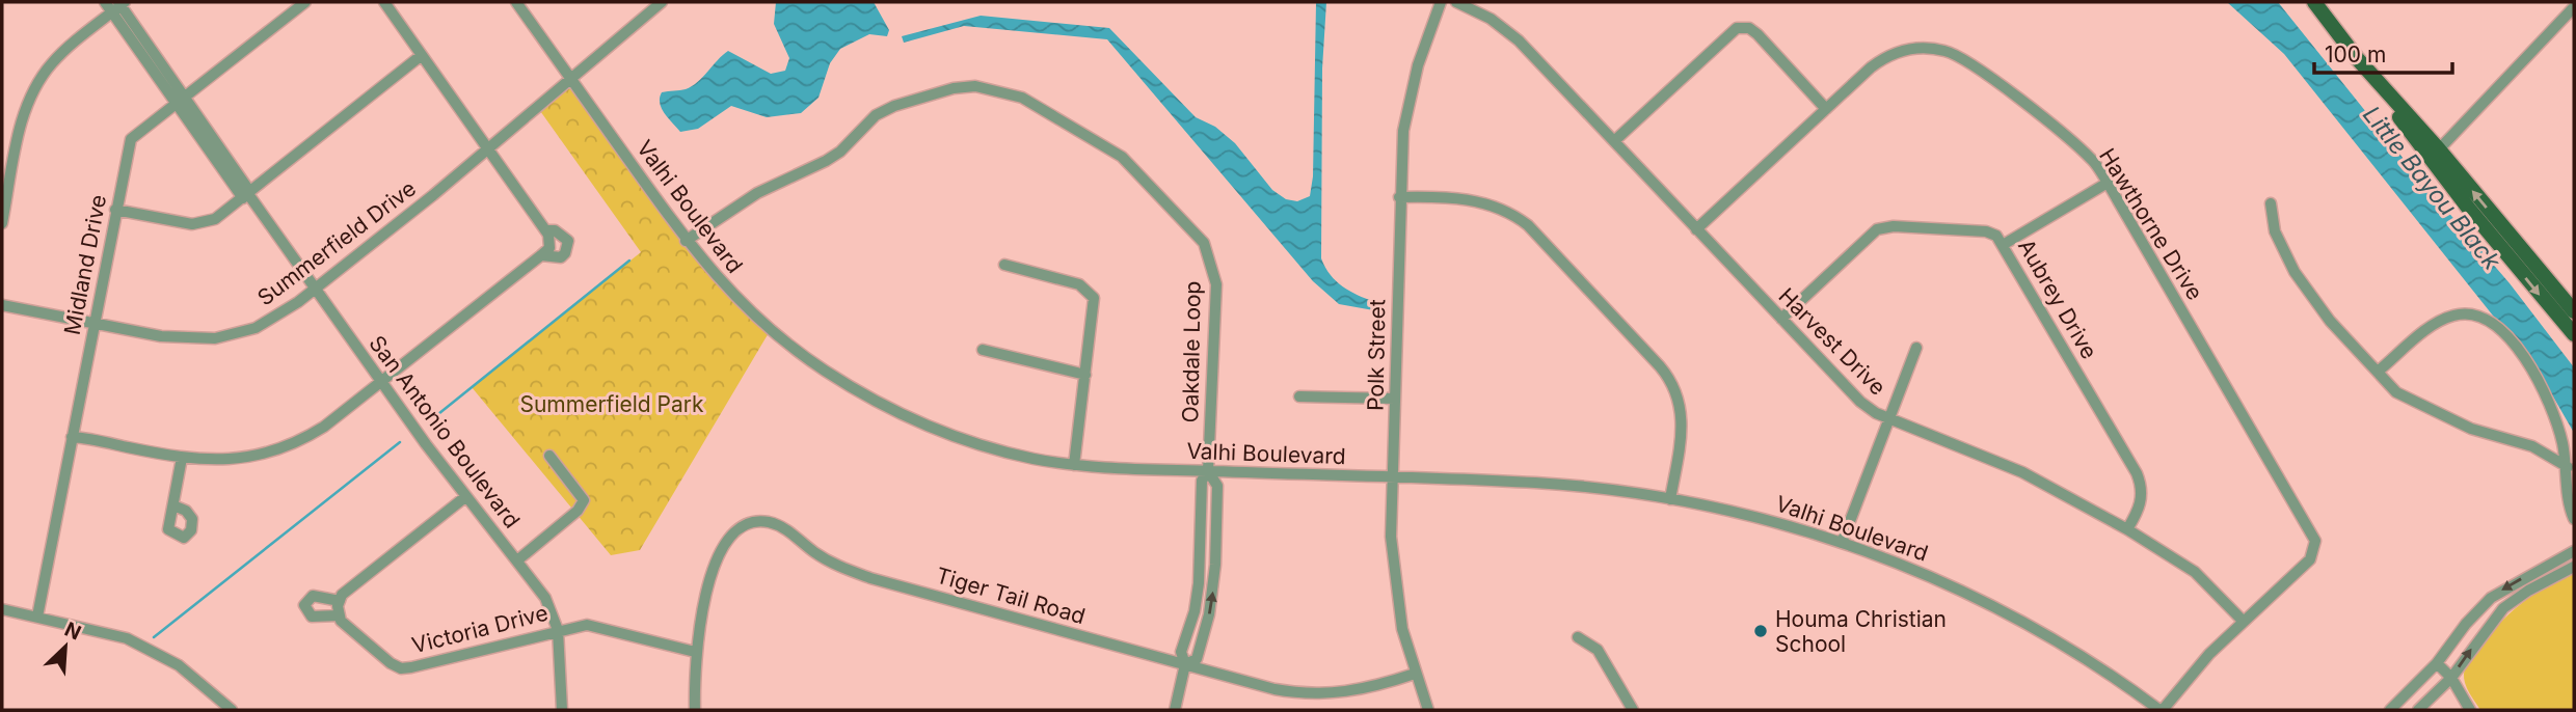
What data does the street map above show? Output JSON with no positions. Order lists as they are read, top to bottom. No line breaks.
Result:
{"streets":{"street":["Valhi Boulevard","Hawthorne Drive","Summerfield Drive","Midland Drive","Aubrey Drive","Harvest Drive","Oakdale Loop","Polk Street","San Antonio Boulevard","Tiger Tail Road","Victoria Drive"]},"crossings":[["Valhi Boulevard","Hawthorne Drive"],["Valhi Boulevard","Summerfield Drive"],["Valhi Boulevard","Oakdale Loop"],["Valhi Boulevard","Polk Street"],["Hawthorne Drive","Harvest Drive"],["Summerfield Drive","Midland Drive"],["Summerfield Drive","San Antonio Boulevard"],["Midland Drive","San Antonio Boulevard"],["Aubrey Drive","Harvest Drive"],["Polk Street","Tiger Tail Road"],["San Antonio Boulevard","Victoria Drive"],["Tiger Tail Road","Victoria Drive"]],"water":["Little Bayou Black"],"parks":["Summerfield Park"],"places":["Houma Christian School"],"scale_bar":"100 m","north":"top right"}
